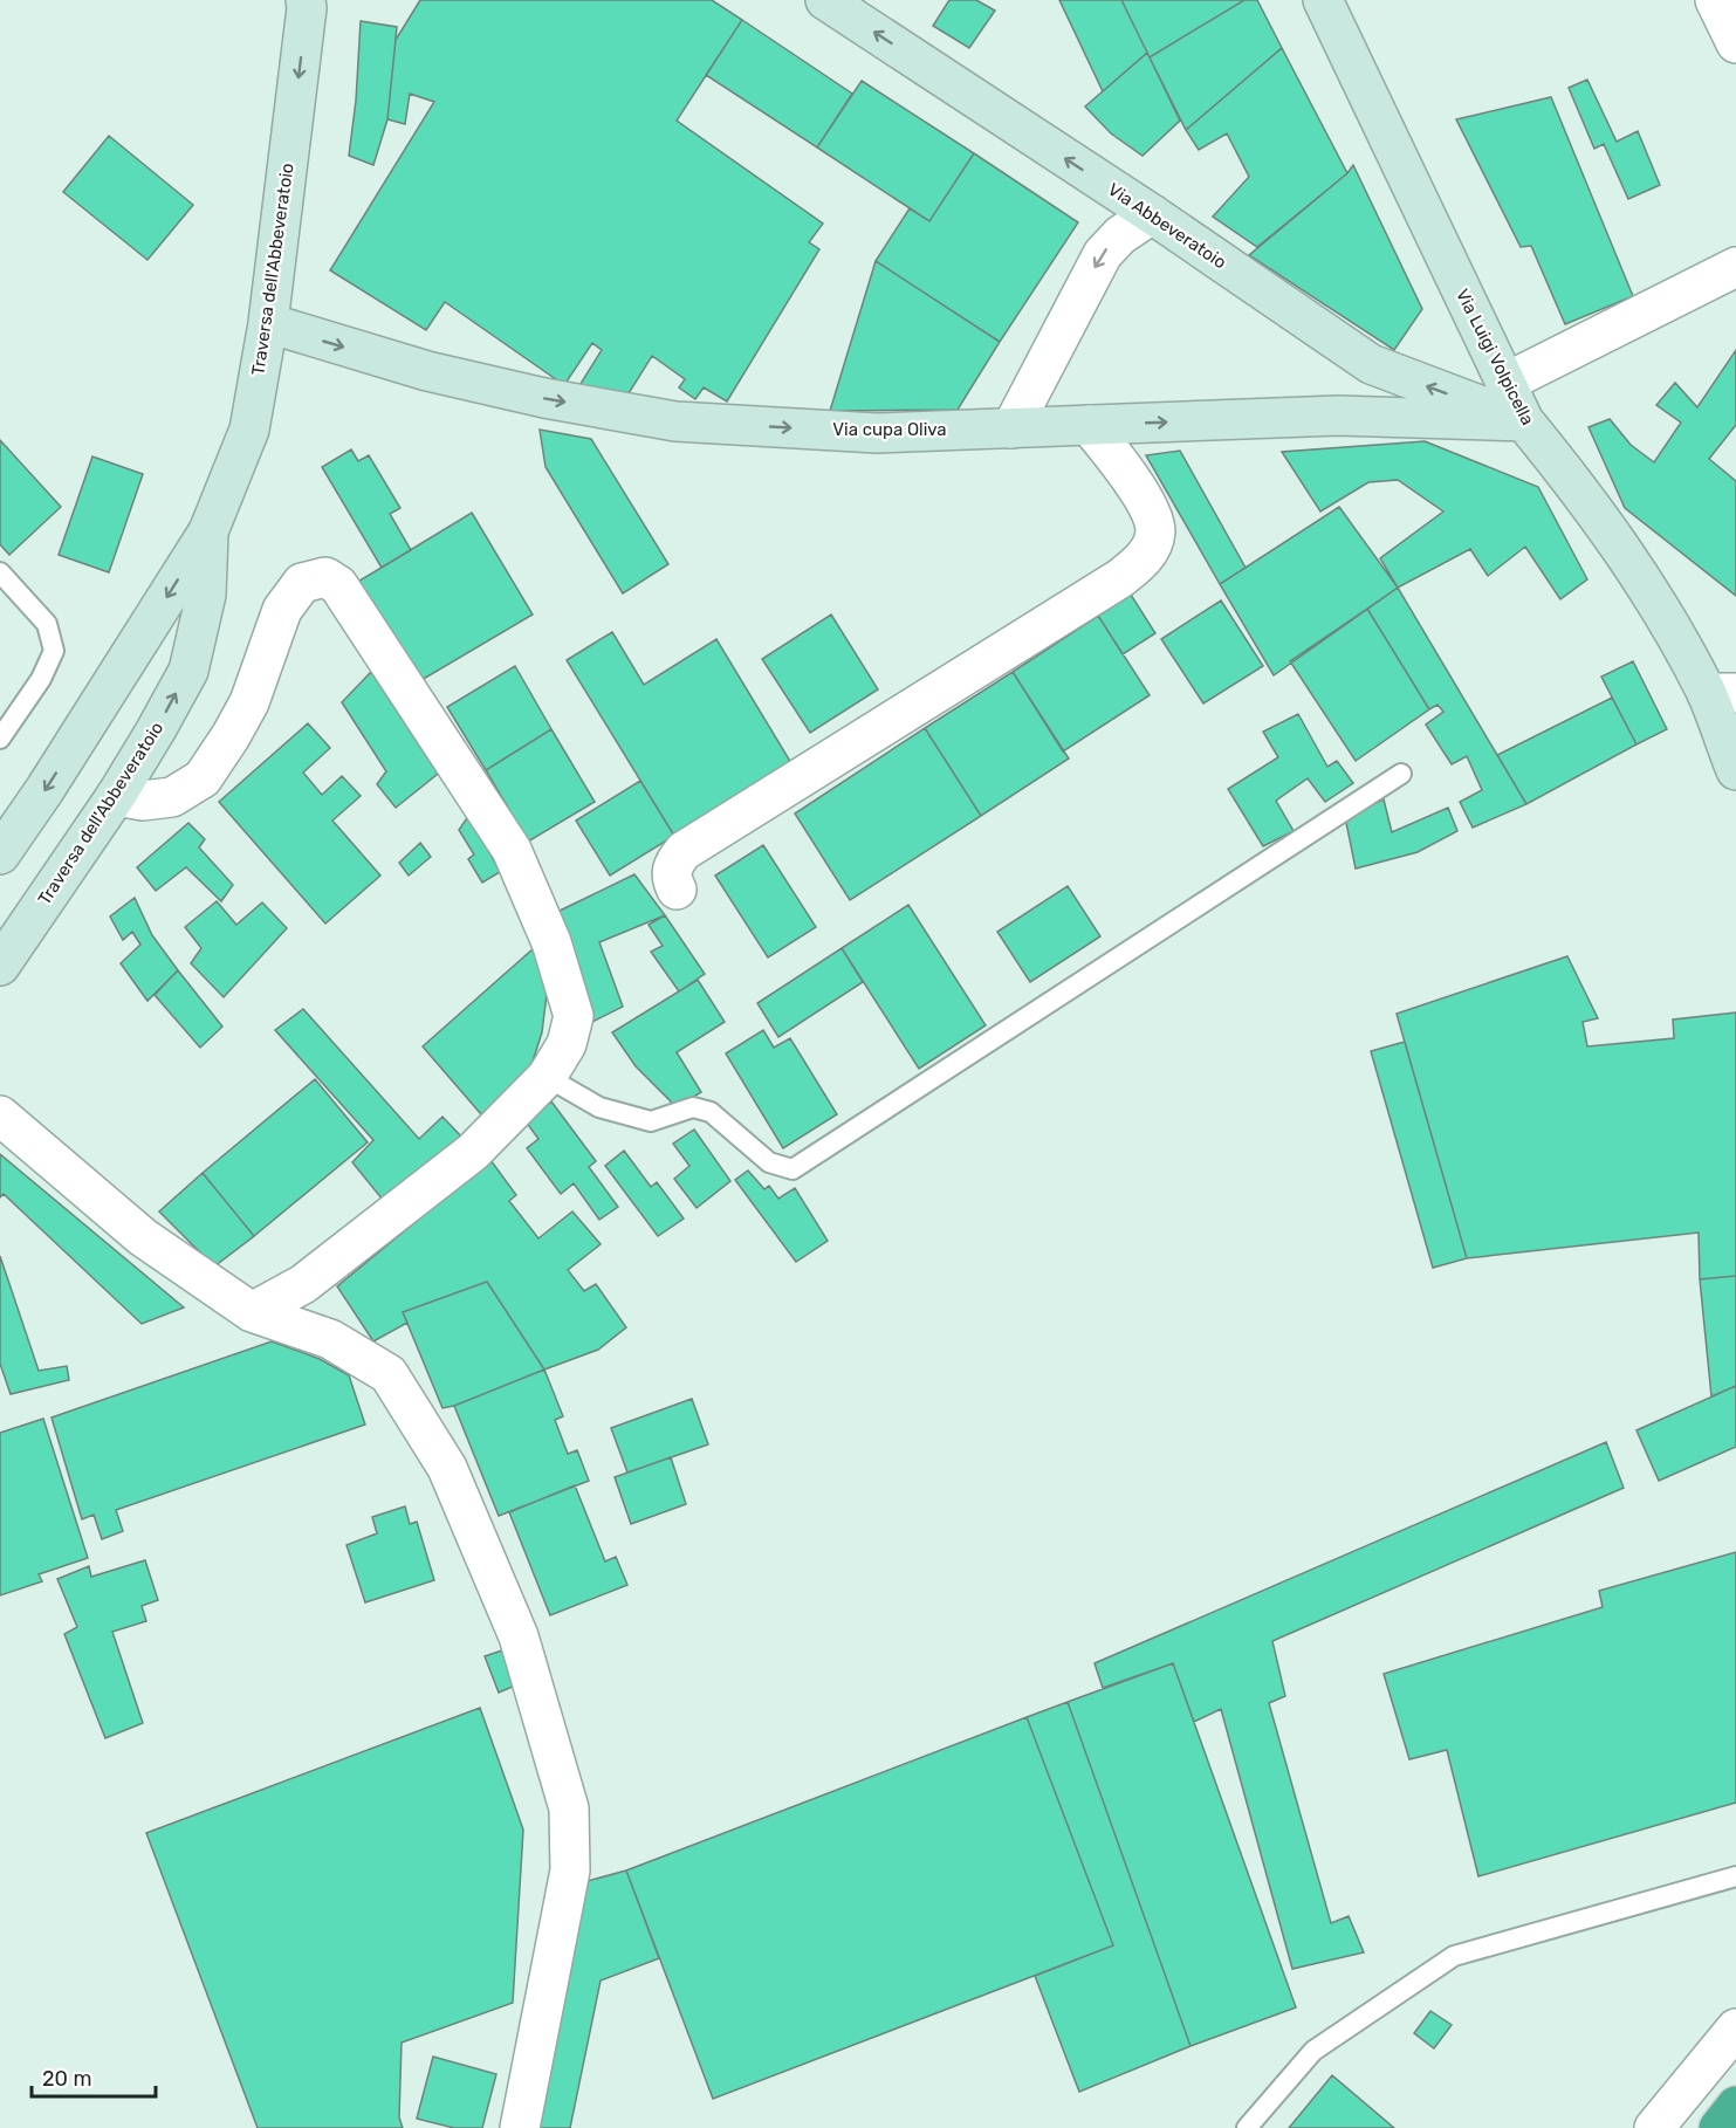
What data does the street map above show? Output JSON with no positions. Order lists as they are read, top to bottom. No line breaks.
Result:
{"streets":{"street":["Via Abbeveratoio","Traversa dell'Abbeveratoio","Via Luigi Volpicella","Via cupa Oliva"]},"crossings":[["Via Abbeveratoio","Via Luigi Volpicella"],["Via Abbeveratoio","Via cupa Oliva"],["Traversa dell'Abbeveratoio","Via cupa Oliva"],["Via Luigi Volpicella","Via cupa Oliva"]],"one_way":["Via Abbeveratoio","Via cupa Oliva"],"scale_bar":"20 m"}
